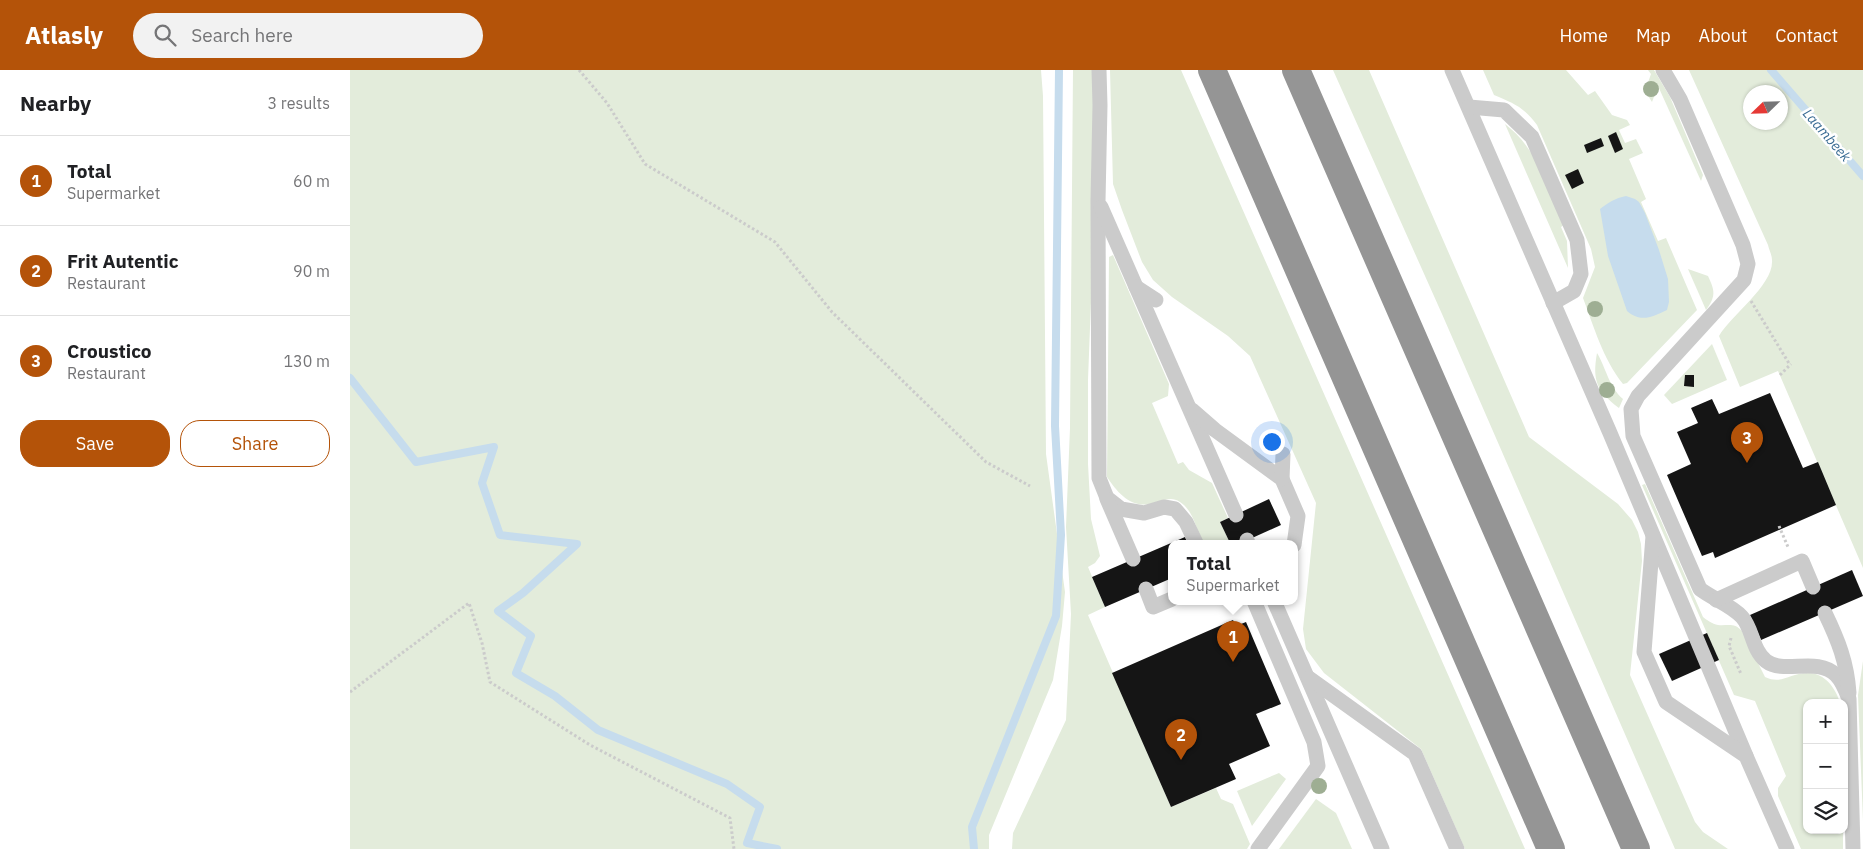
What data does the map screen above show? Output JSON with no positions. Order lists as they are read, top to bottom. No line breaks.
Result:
{"water":["Laambeek"],"north":"bottom left","page":{"header":"Atlasly","search":"Search here","nav":["Home","Map","About","Contact"],"heading":["Nearby","3 results"],"list":[{"mark":"1","name":"Total","note":"Supermarket","value":"60 m"},{"mark":"2","name":"Frit Autentic","note":"Restaurant","value":"90 m"},{"mark":"3","name":"Croustico","note":"Restaurant","value":"130 m"}],"buttons":["Save","Share"],"pins":["3","1","2"],"popup":["Total","Supermarket"],"map_buttons":["+","−"]}}
